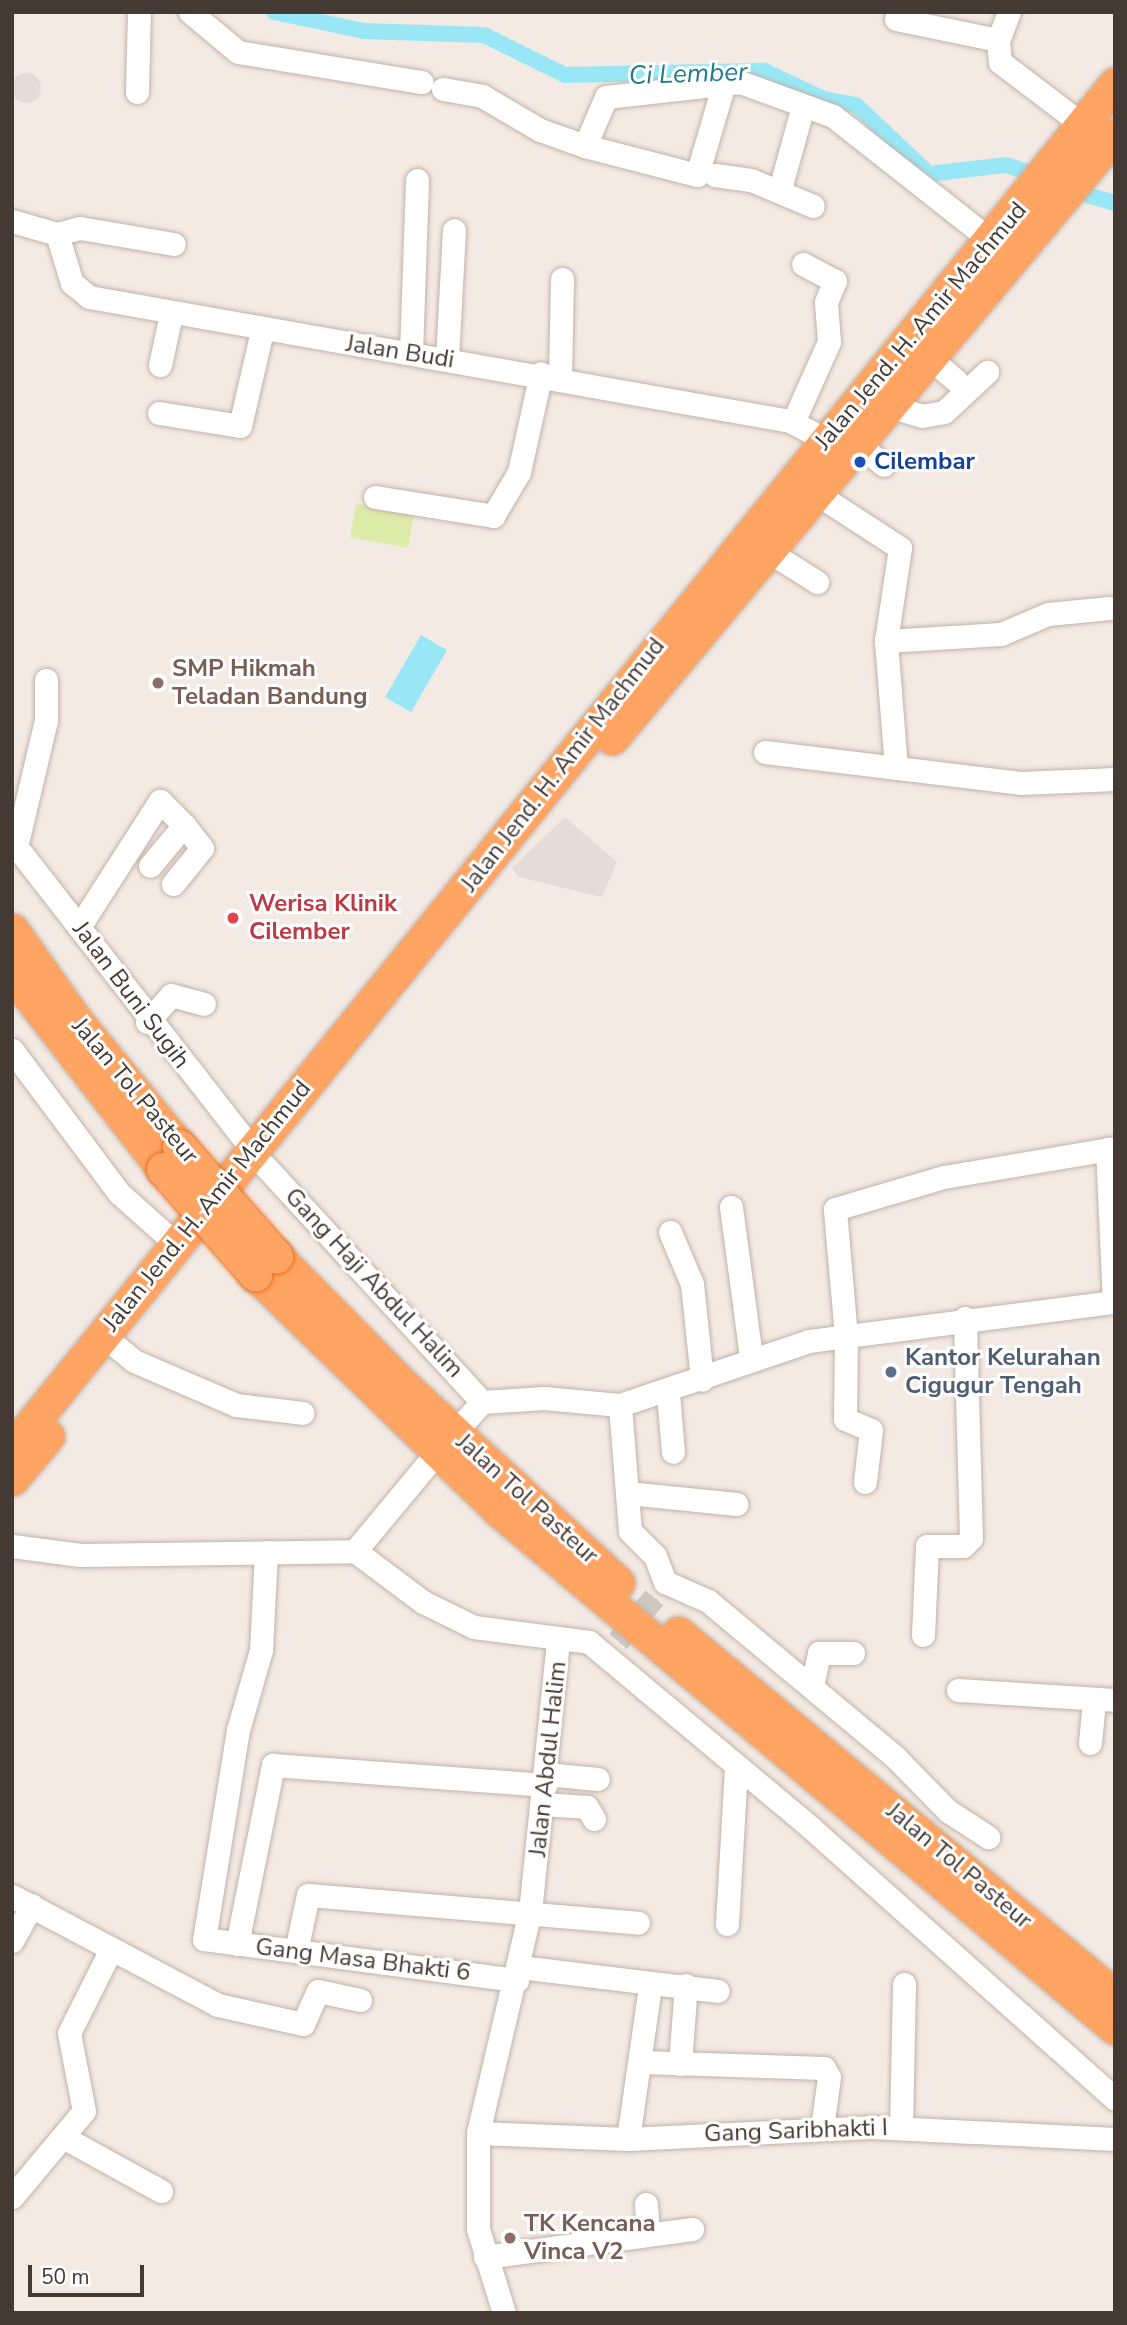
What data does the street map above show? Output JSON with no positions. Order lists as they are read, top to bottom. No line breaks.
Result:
{"streets":{"highway":["Jalan Jend. H. Amir Machmud","Jalan Tol Pasteur"],"street":["Jalan Budi","Jalan Buni Sugih","Gang Haji Abdul Halim","Jalan Abdul Halim","Gang Masa Bhakti 6","Gang Saribhakti I"]},"crossings":[["Jalan Jend. H. Amir Machmud","Jalan Budi"],["Jalan Jend. H. Amir Machmud","Jalan Buni Sugih"],["Jalan Jend. H. Amir Machmud","Gang Haji Abdul Halim"],["Jalan Buni Sugih","Gang Haji Abdul Halim"],["Jalan Abdul Halim","Gang Masa Bhakti 6"],["Jalan Abdul Halim","Gang Saribhakti I"]],"water":["Ci Lember"],"places":["Cilembar","SMP Hikmah Teladan Bandung","Werisa Klinik Cilember","Kantor Kelurahan Cigugur Tengah","TK Kencana Vinca V2"],"scale_bar":"50 m"}
